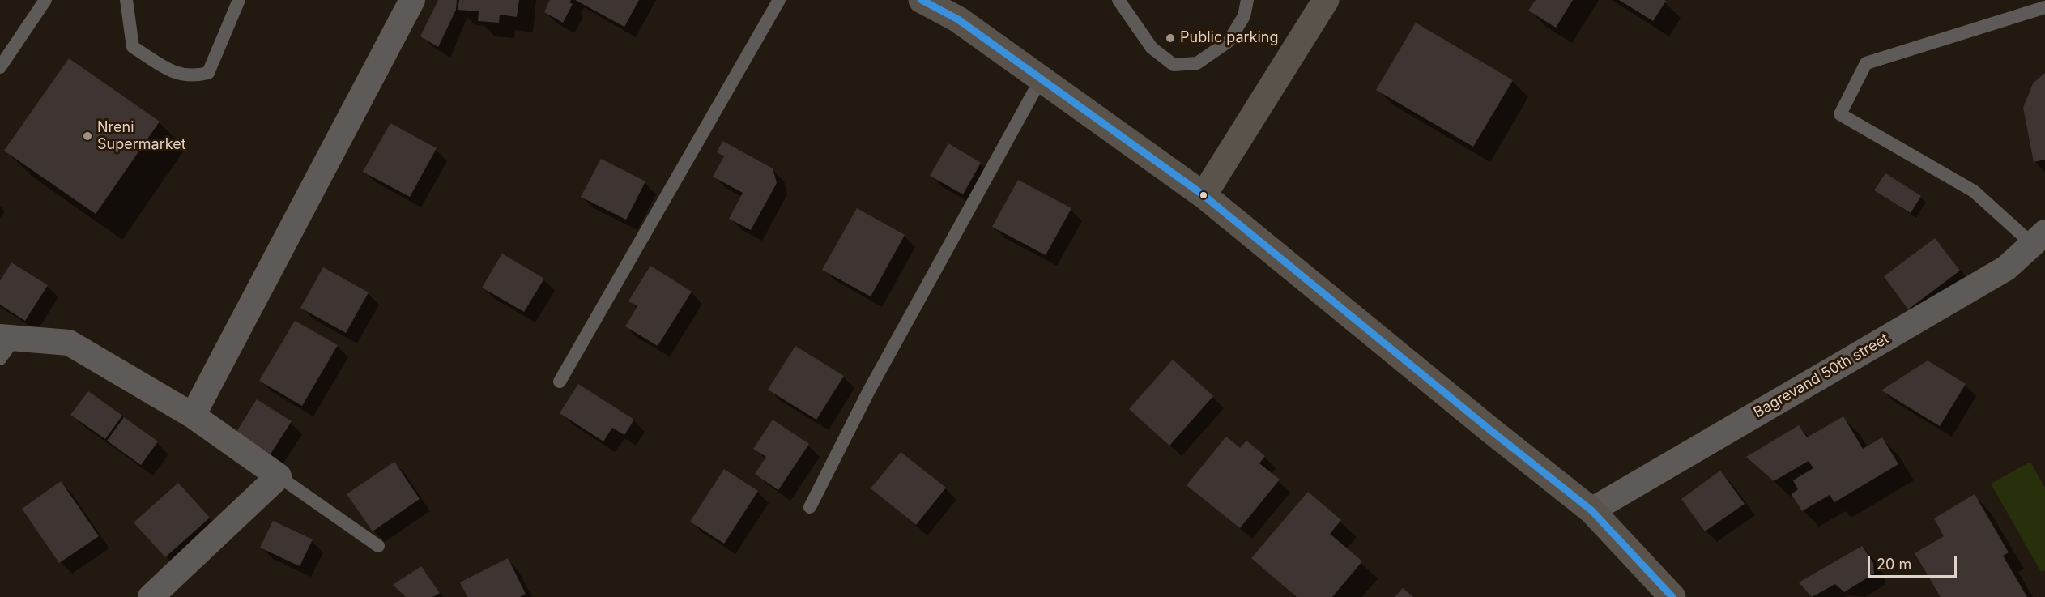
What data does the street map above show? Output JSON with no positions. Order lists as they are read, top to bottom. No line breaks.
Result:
{"streets":{"street":["Bagrevand 50th street"]},"places":["Public parking","Nreni Supermarket"],"scale_bar":"20 m"}
